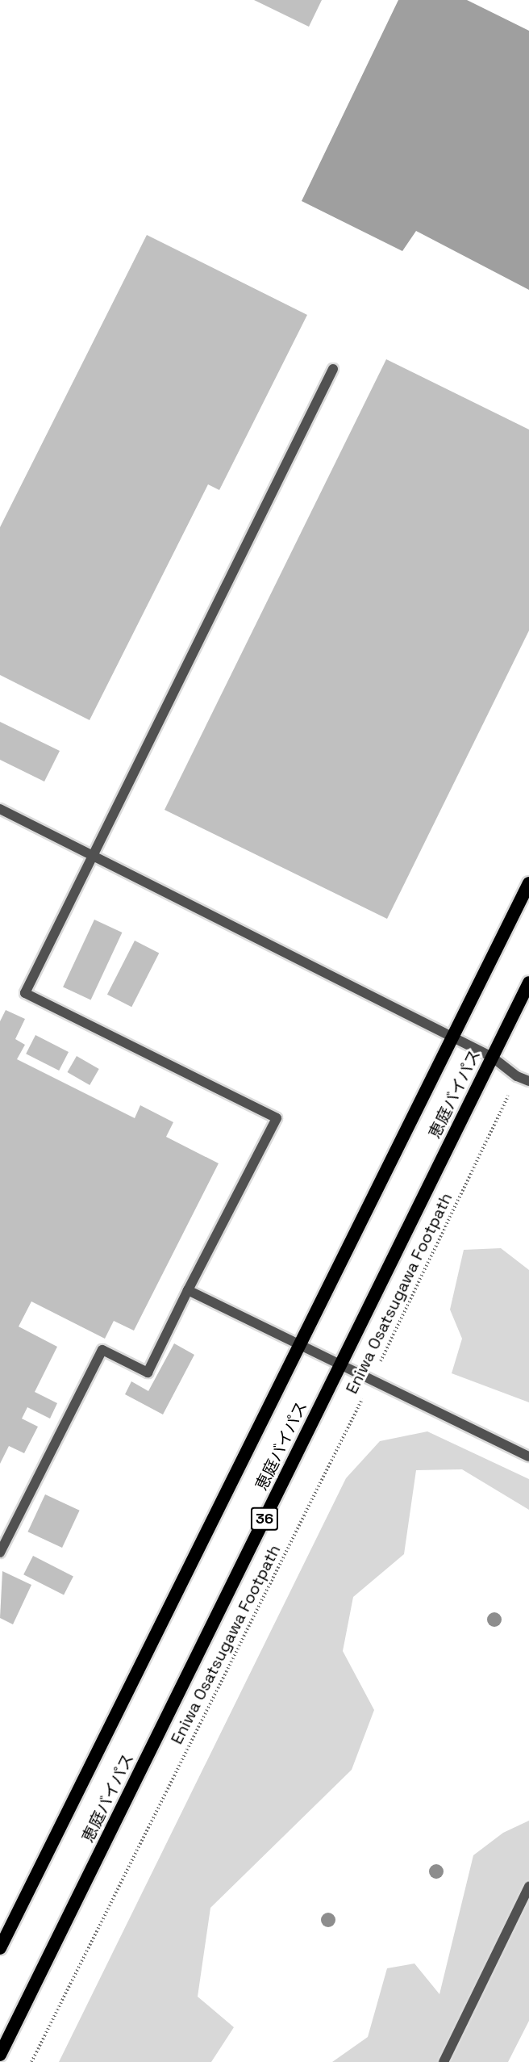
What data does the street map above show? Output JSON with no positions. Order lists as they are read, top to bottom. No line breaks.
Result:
{"streets":{"highway":["恵庭バイパス","36"],"path":["Eniwa Osatsugawa Footpath"]}}
